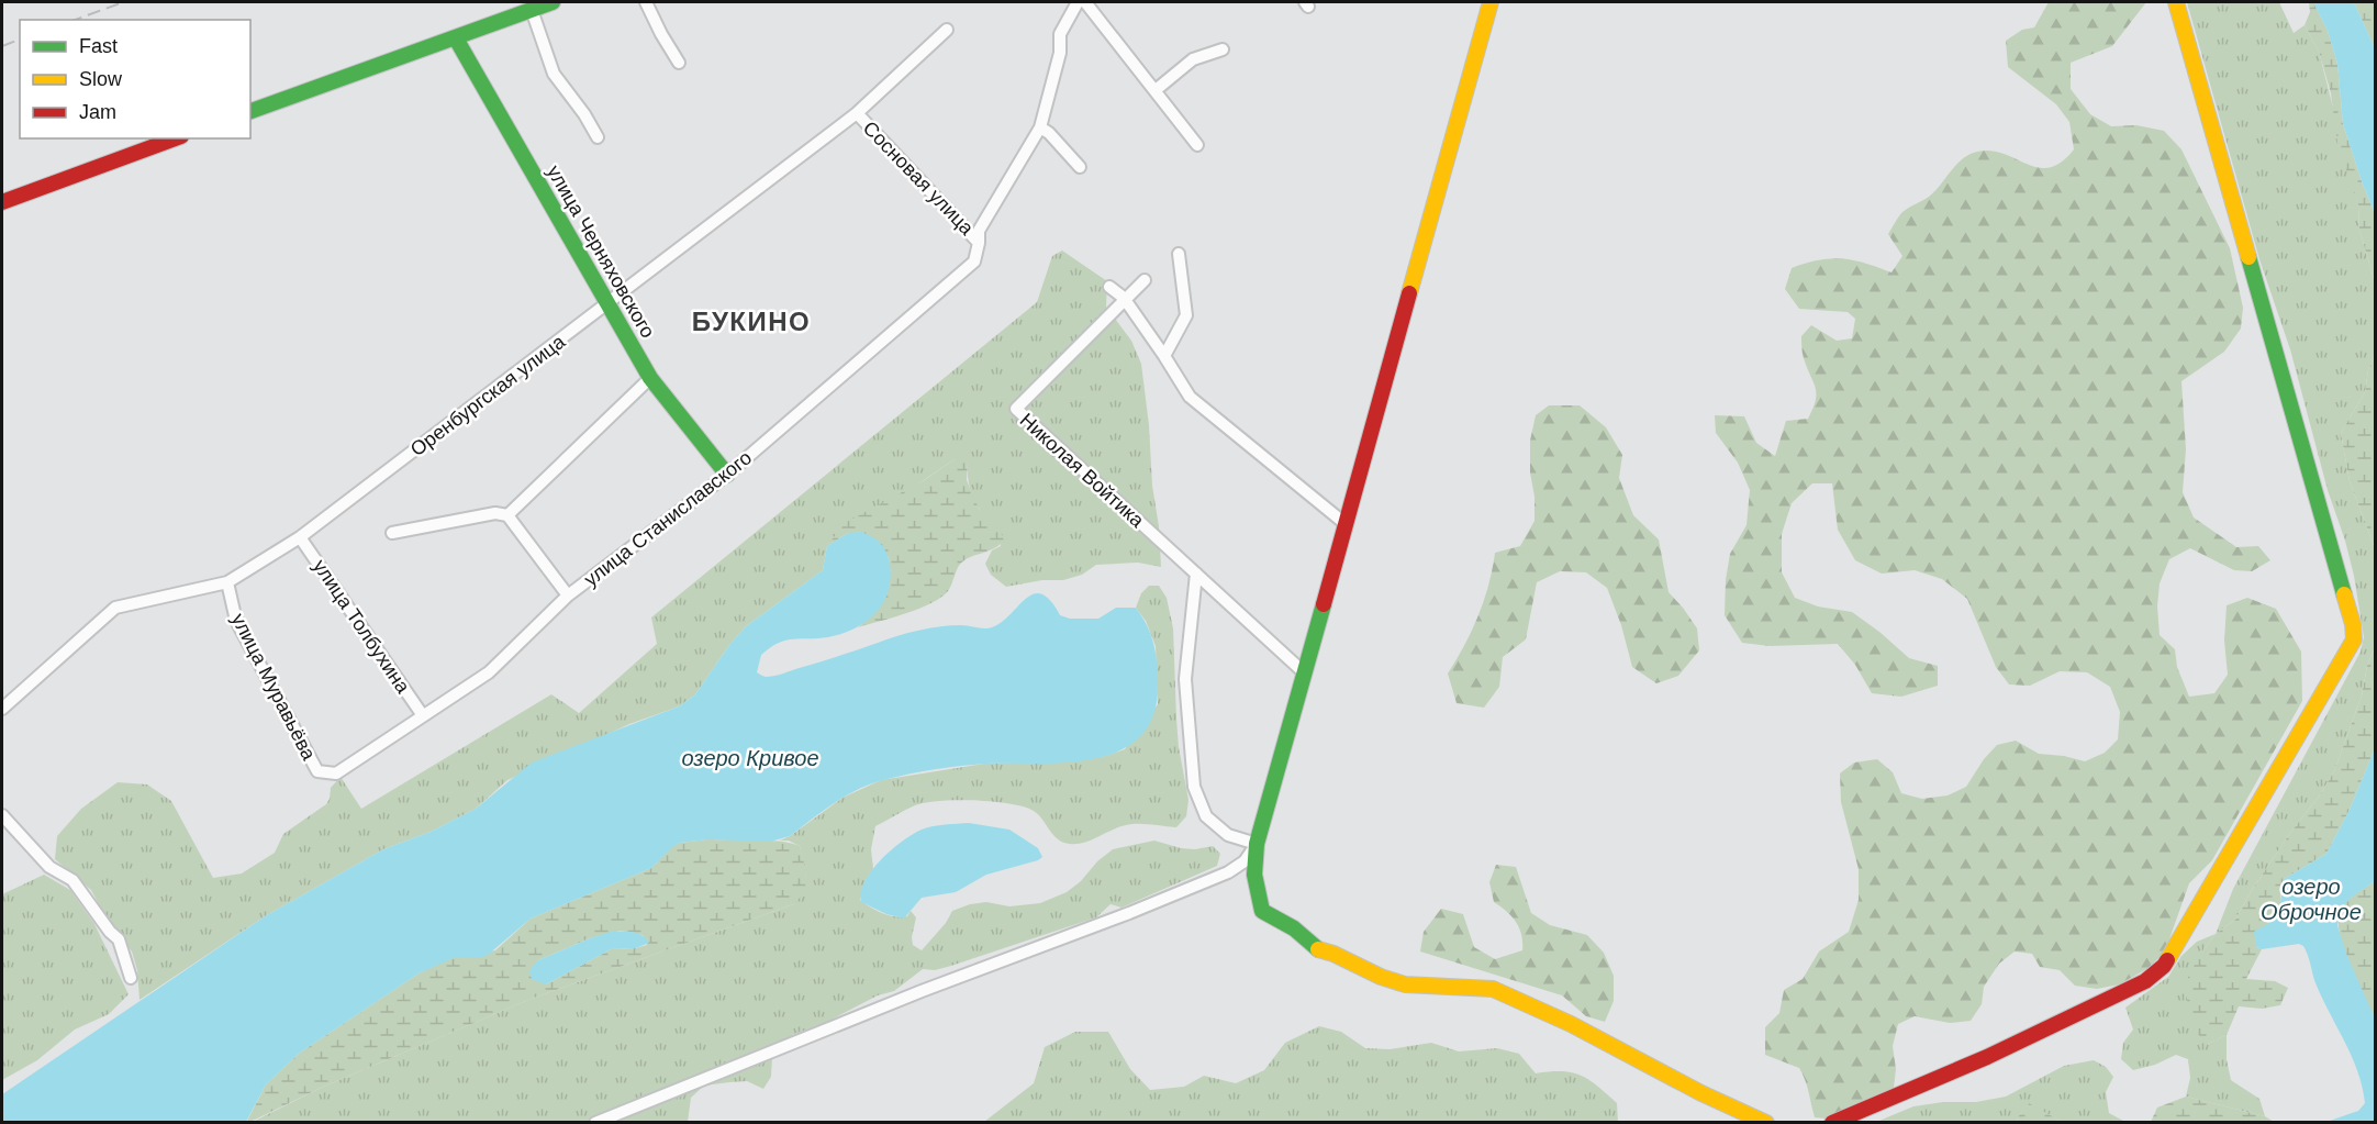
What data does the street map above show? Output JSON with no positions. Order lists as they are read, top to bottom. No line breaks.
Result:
{"streets":{"street":["Сосновая улица","улица Черняховского","Оренбургская улица","Николая Войтика","улица Станиславского","улица Толбухина","улица Муравьёва"]},"crossings":[["Сосновая улица","Оренбургская улица"],["Сосновая улица","улица Станиславского"],["улица Черняховского","Оренбургская улица"],["улица Черняховского","улица Станиславского"],["Оренбургская улица","улица Толбухина"],["Оренбургская улица","улица Муравьёва"],["улица Станиславского","улица Толбухина"],["улица Станиславского","улица Муравьёва"]],"districts":["БУКИНО"],"water":["озеро Кривое","озеро Оброчное"],"legend":["Fast","Slow","Jam"]}
